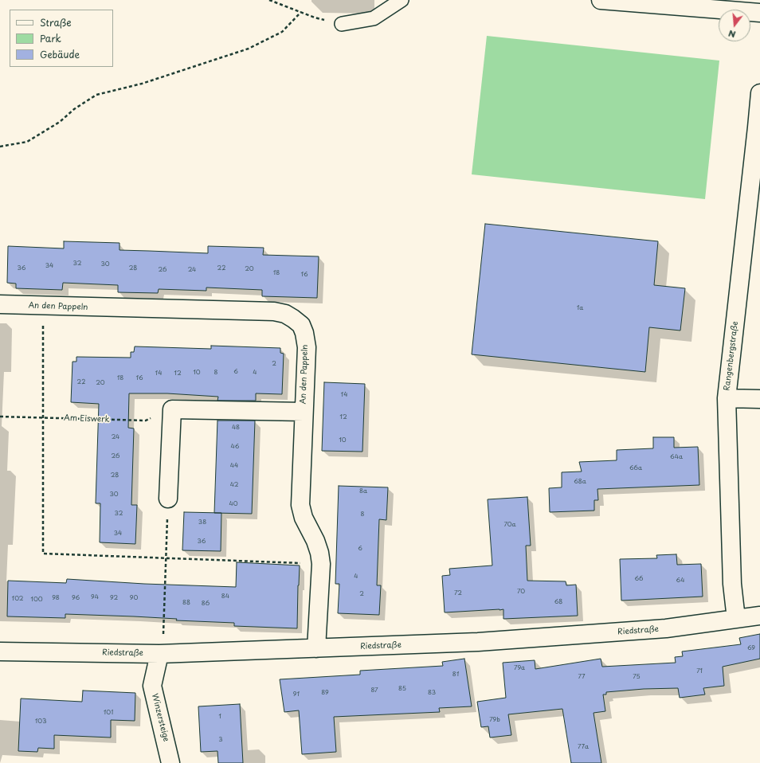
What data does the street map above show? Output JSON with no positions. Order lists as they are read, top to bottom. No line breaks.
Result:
{"streets":{"street":["An den Pappeln","Rangenbergstraße","Riedstraße","Winzersteige"],"path":["Am Eiswerk"]},"crossings":[["An den Pappeln","Riedstraße"],["Rangenbergstraße","Riedstraße"],["Riedstraße","Winzersteige"]],"house_numbers":["32","30","34","36","28","22","20","26","24","18","16","1a","2","6","10","8","4","14","12","18","16","22","20","14","12","48","24","10","46","26","64a","44","66a","28","68a","42","8a","30","40","32","8","38","70a","34","36","6","4","66","64","70","72","2","84","94","98","96","92","90","102","100","68","88","86","69","79a","71","81","77","75","85","87","89","83","91","101","1","79b","103","3","77a"],"legend":["Straße","Park","Gebäude"],"north":"bottom"}
